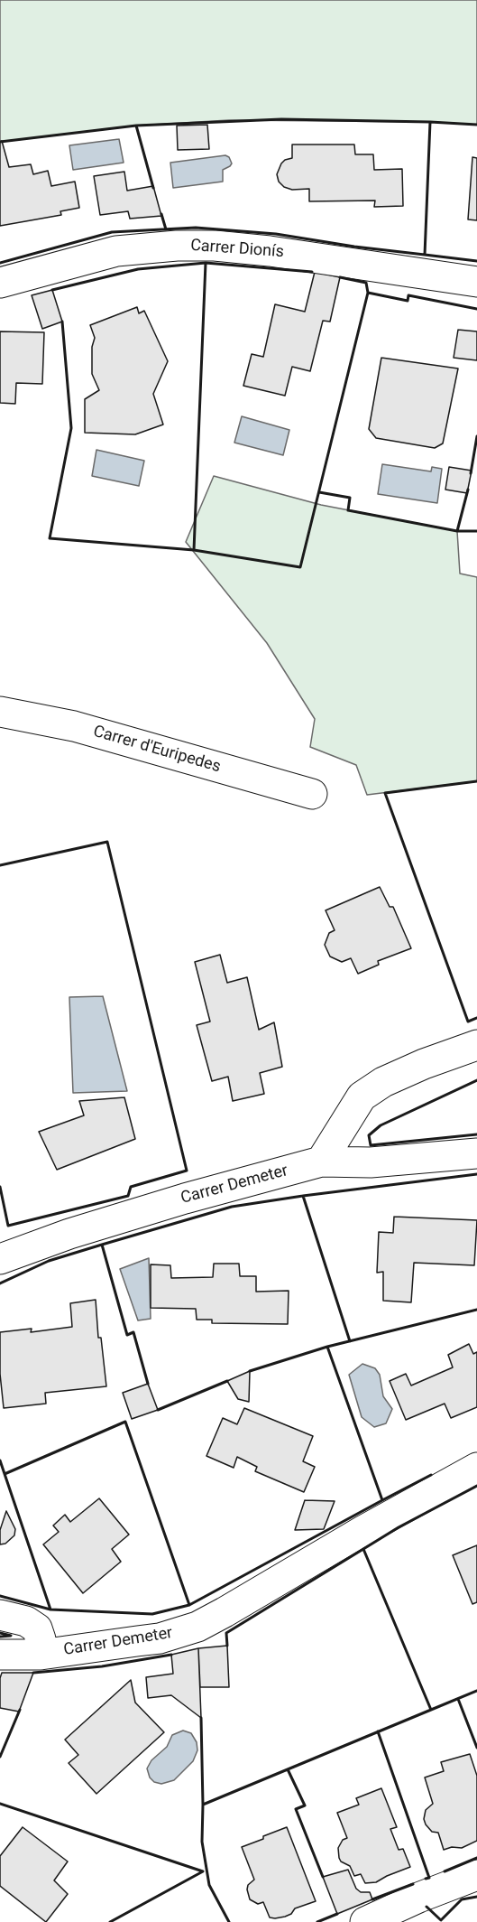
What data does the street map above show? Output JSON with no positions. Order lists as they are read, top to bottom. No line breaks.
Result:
{"streets":{"street":["Carrer Dionís","Carrer d'Euripedes","Carrer Demeter"]}}
